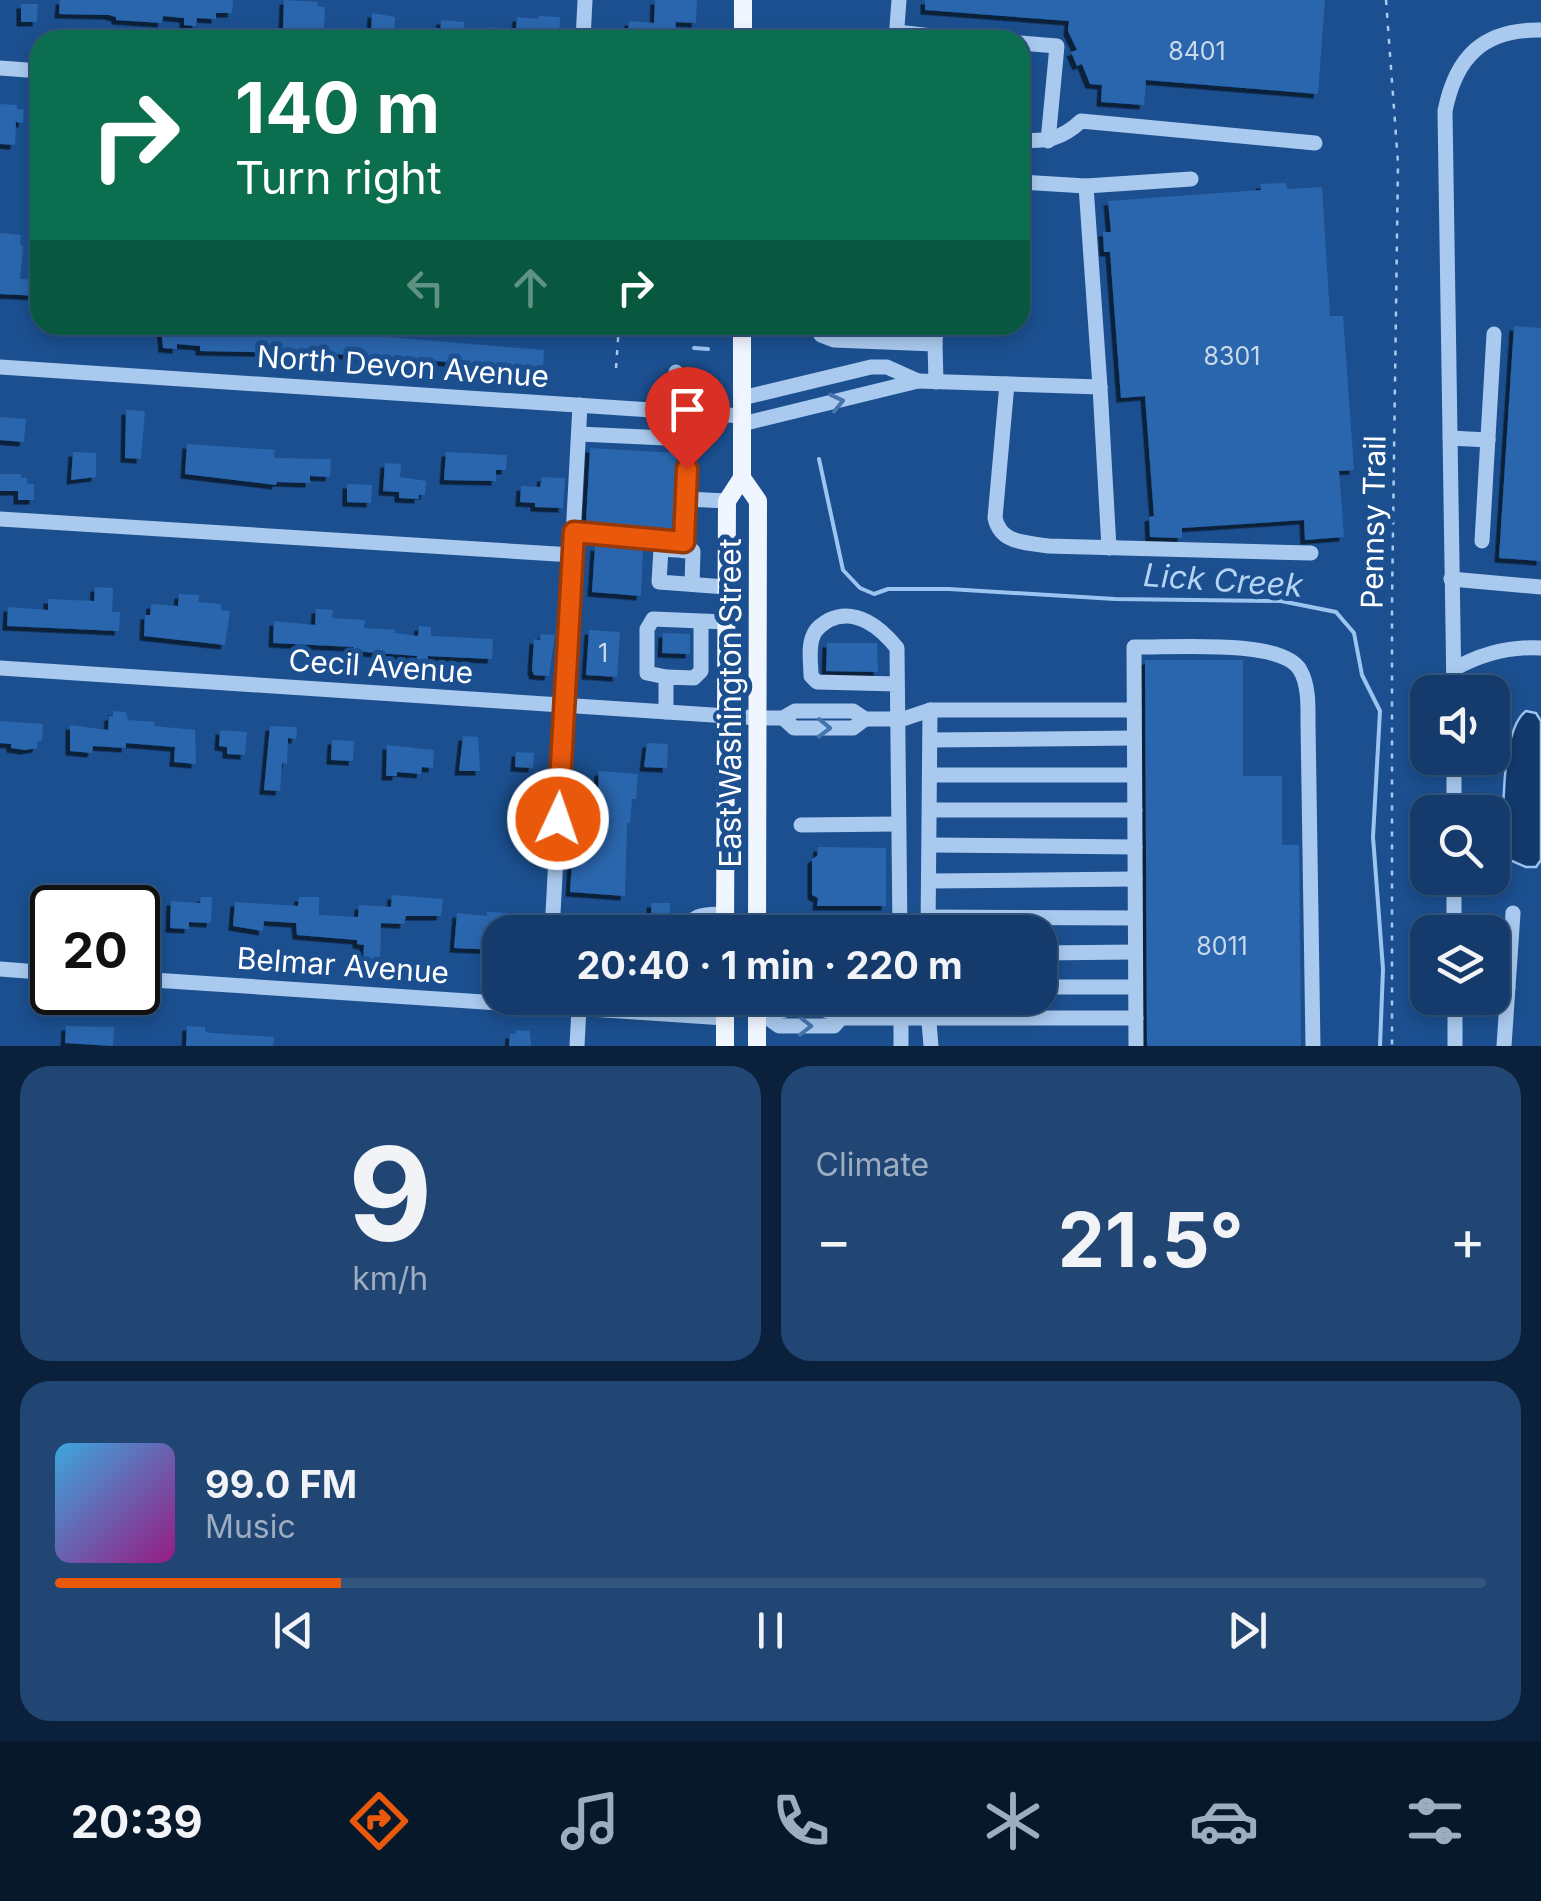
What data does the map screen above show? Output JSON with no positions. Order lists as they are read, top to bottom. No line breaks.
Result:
{"streets":{"main road":["East Washington Street"],"street":["North Devon Avenue","Cecil Avenue","Belmar Avenue"],"path":["Pennsy Trail"]},"crossings":[["North Devon Avenue","East Washington Street"],["Cecil Avenue","East Washington Street"]],"water":["Lick Creek"],"house_numbers":["8401","8301","1","8011"],"page":{"turn":["140 m","Turn right"],"limit":"20","trip":"20:40 · 1 min · 220 m","tile":[["9","km/h"],"Climate"],"heat":["−","21.5°","+"],"song":["99.0 FM","Music"],"tabs":"20:39"}}
